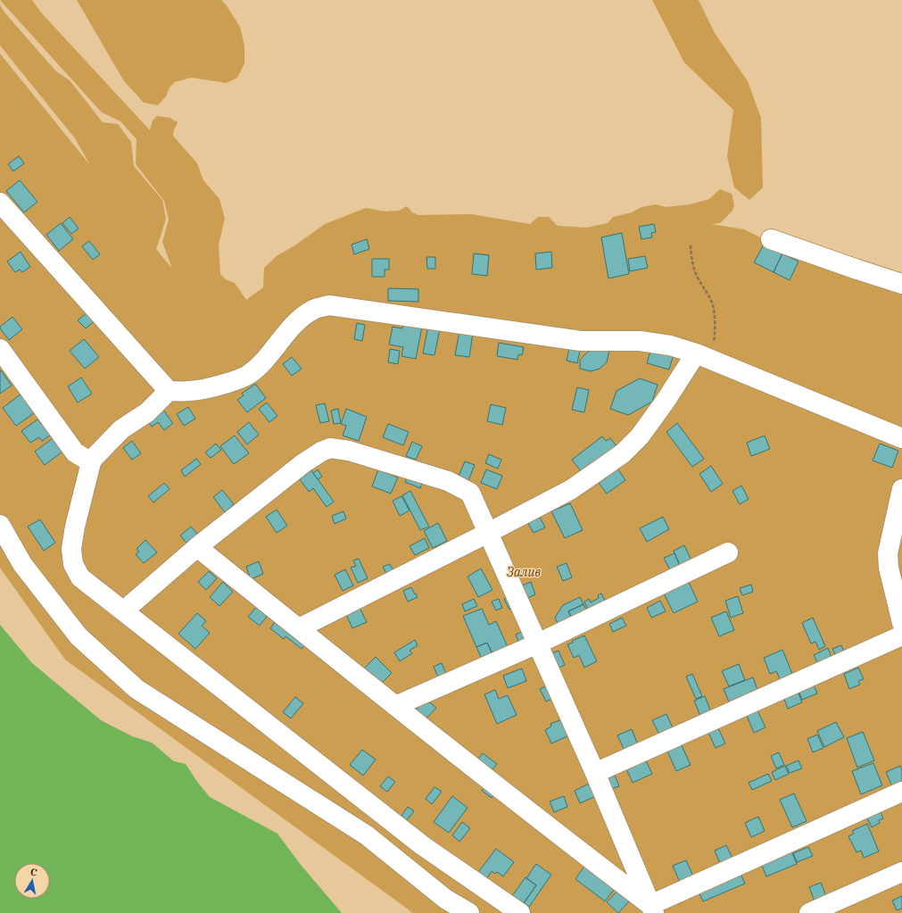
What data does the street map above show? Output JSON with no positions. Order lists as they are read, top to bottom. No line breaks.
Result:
{"parks":["Залив"],"north":"top"}
